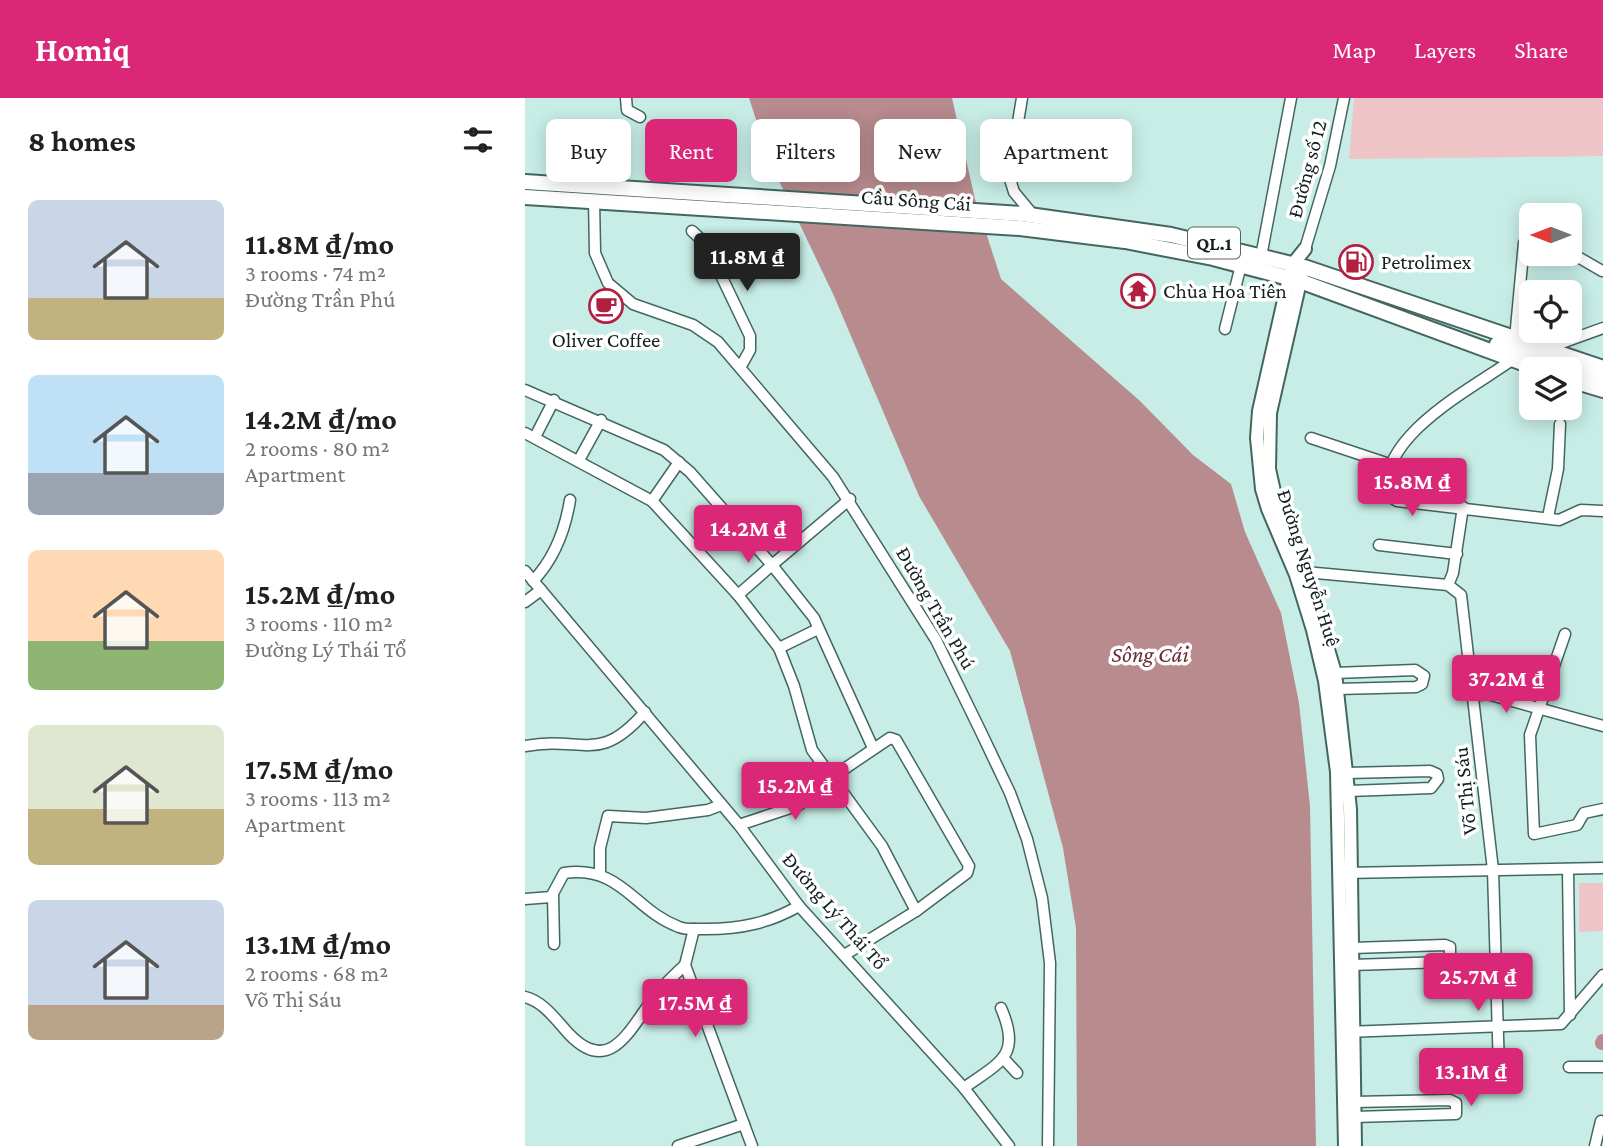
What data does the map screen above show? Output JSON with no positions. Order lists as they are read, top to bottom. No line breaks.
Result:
{"streets":{"highway":["Cầu Sông Cái","QL.1"],"main road":["Đường Nguyễn Huệ"],"street":["Đường số 12","Đường Trần Phú","Võ Thị Sáu","Đường Lý Thái Tổ"]},"crossings":[["Đường số 12","Đường Nguyễn Huệ"],["Cầu Sông Cái","QL.1"],["QL.1","Đường Nguyễn Huệ"],["QL.1","Đường Trần Phú"]],"water":["Sông Cái"],"places":{"fuel station":["Petrolimex"],"temple":["Chùa Hoa Tiên"],"cafe":["Oliver Coffee"]},"north":"left","page":{"header":"Homiq","nav":["Map","Layers","Share"],"heading":"8 homes","chip":["Buy","Rent","Filters","New","Apartment"],"list":[{"name":"11.8M ₫/mo","note":"3 rooms · 74 m² · Đường Trần Phú"},{"name":"14.2M ₫/mo","note":"2 rooms · 80 m² · Apartment"},{"name":"15.2M ₫/mo","note":"3 rooms · 110 m² · Đường Lý Thái Tổ"},{"name":"17.5M ₫/mo","note":"3 rooms · 113 m² · Apartment"},{"name":"13.1M ₫/mo","note":"2 rooms · 68 m² · Võ Thị Sáu"}],"price":["11.8M ₫","15.8M ₫","14.2M ₫","37.2M ₫","15.2M ₫","25.7M ₫","17.5M ₫","13.1M ₫"]}}
